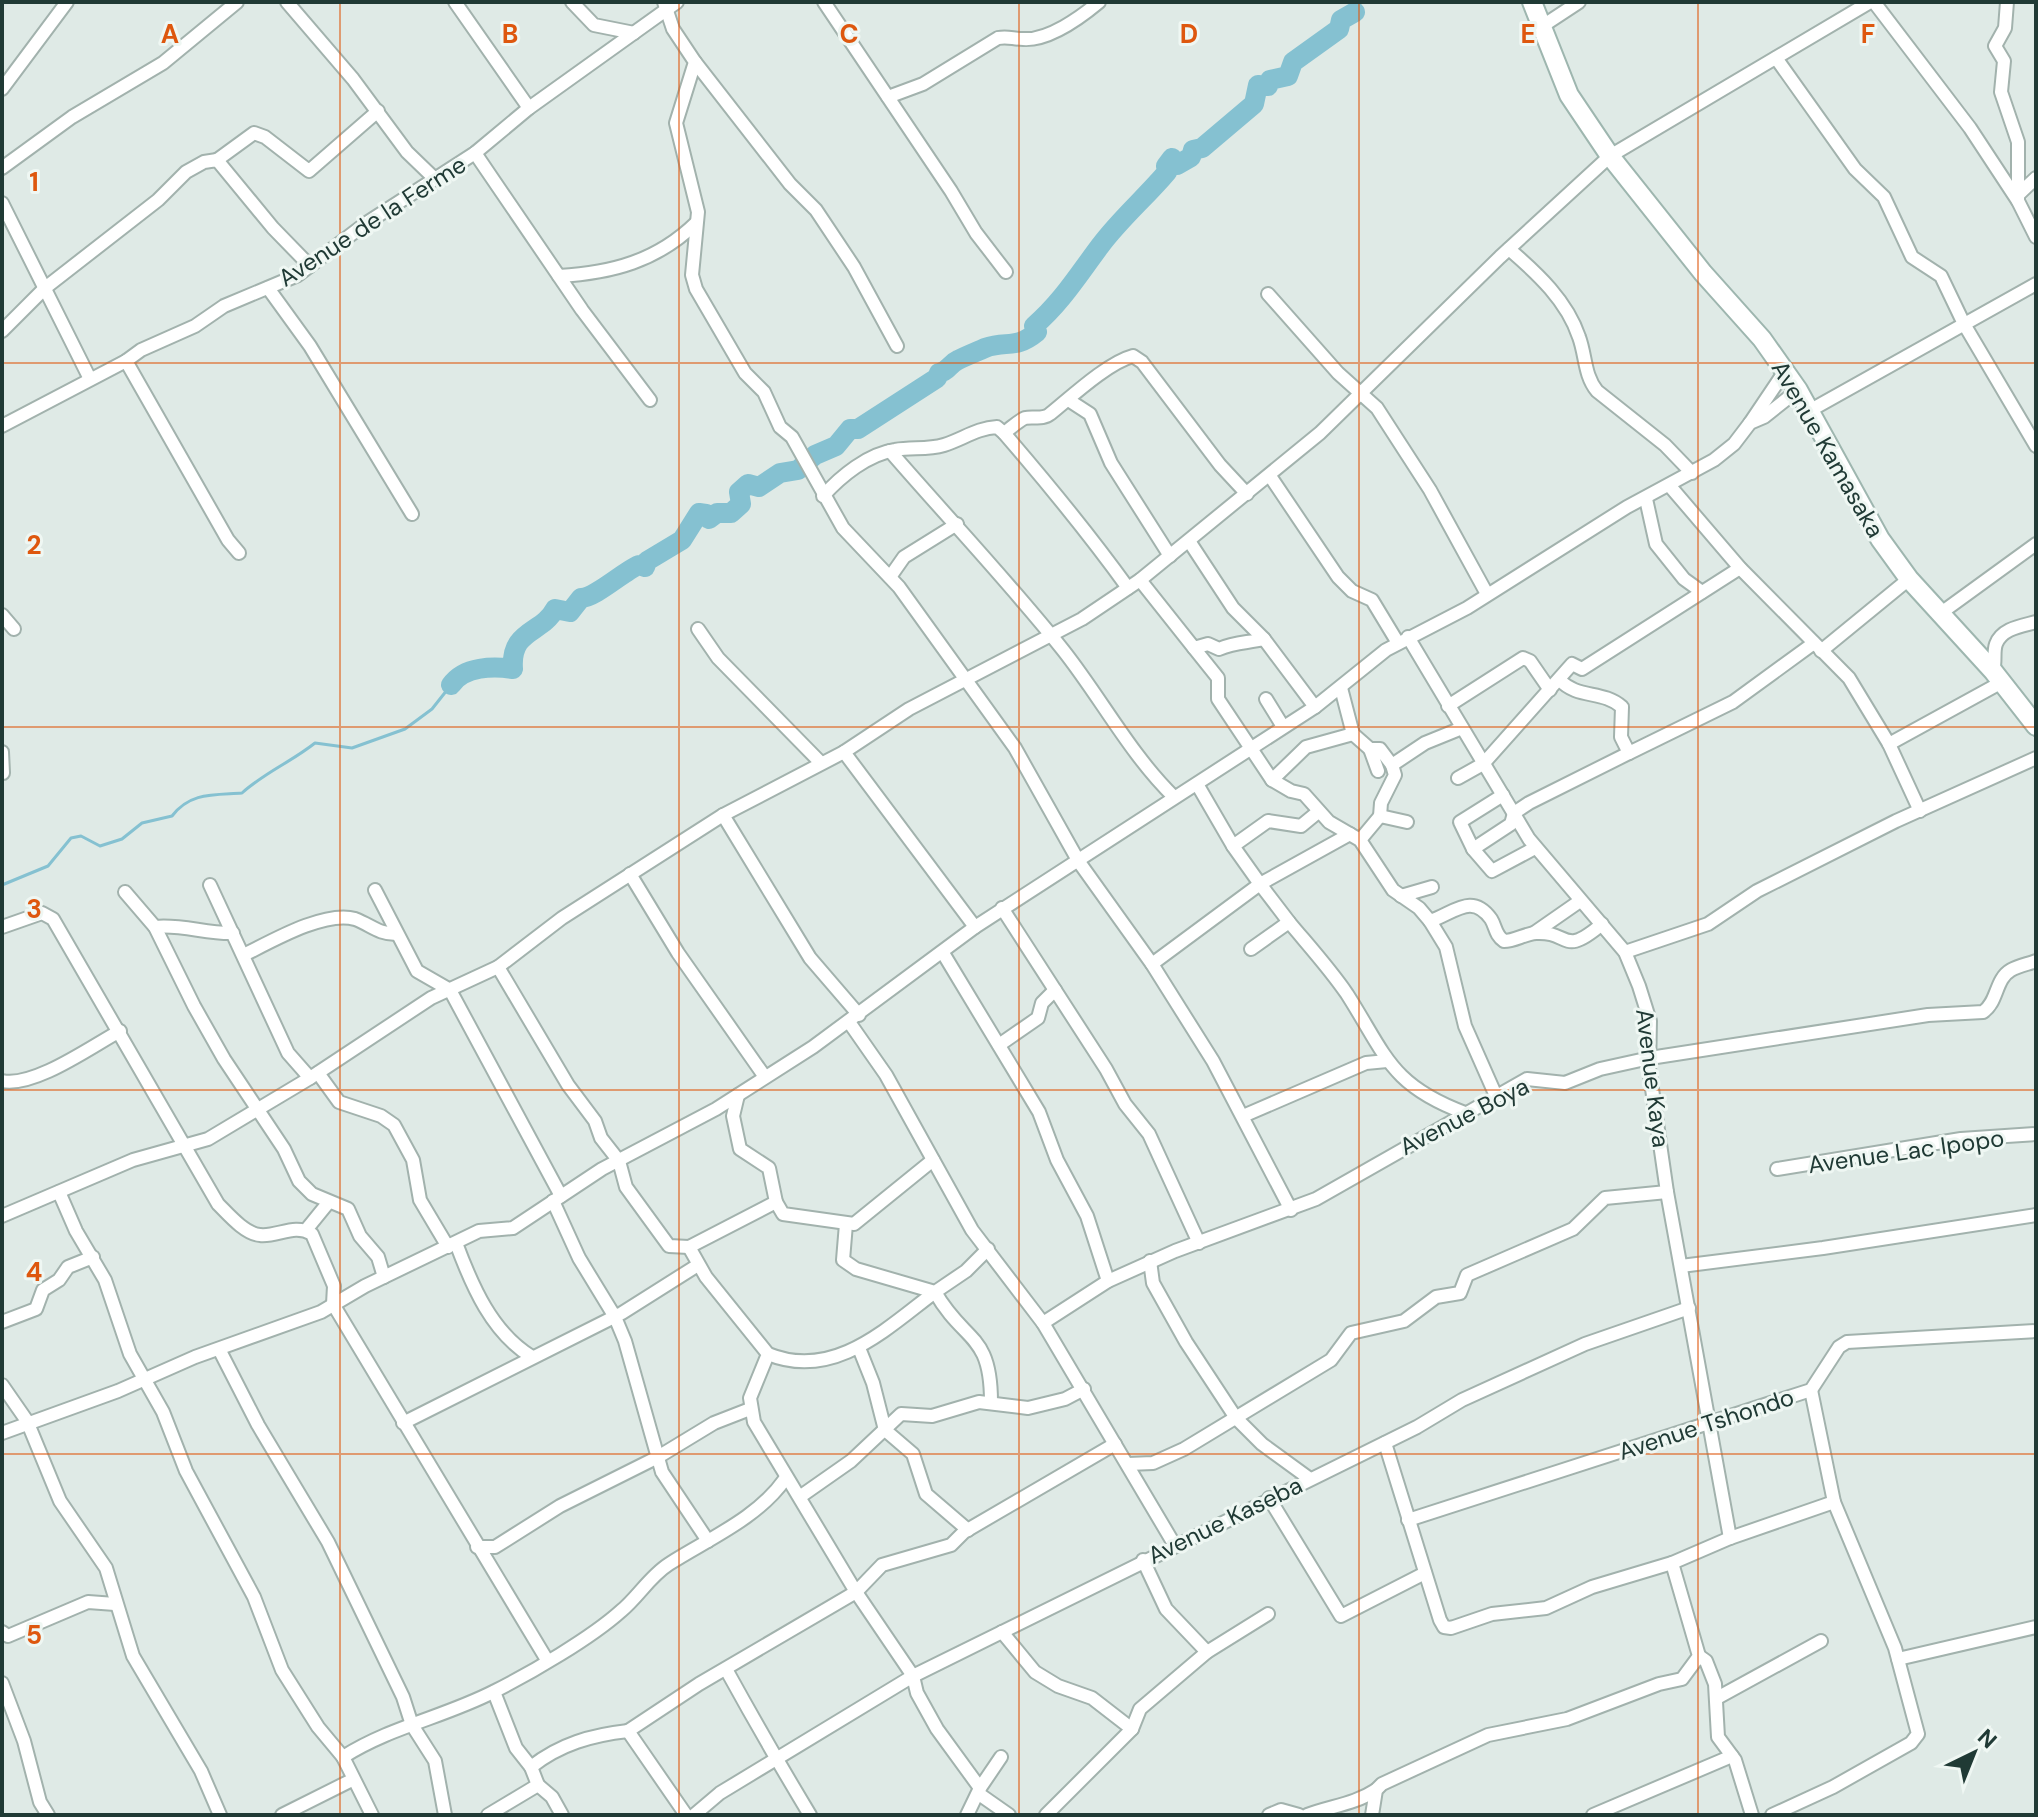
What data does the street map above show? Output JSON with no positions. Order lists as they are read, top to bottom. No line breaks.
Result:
{"streets":{"street":["Avenue de la Ferme","Avenue Kamasaka","Avenue Kaya","Avenue Boya","Avenue Lac Ipopo","Avenue Tshondo","Avenue Kaseba"]},"crossings":[["Avenue Kaya","Avenue Boya"],["Avenue Kaya","Avenue Tshondo"],["Avenue Kaya","Avenue Kaseba"]],"north":"top right","grid":{"columns":["A","B","C","D","E","F"],"rows":["1","2","3","4","5"]}}
